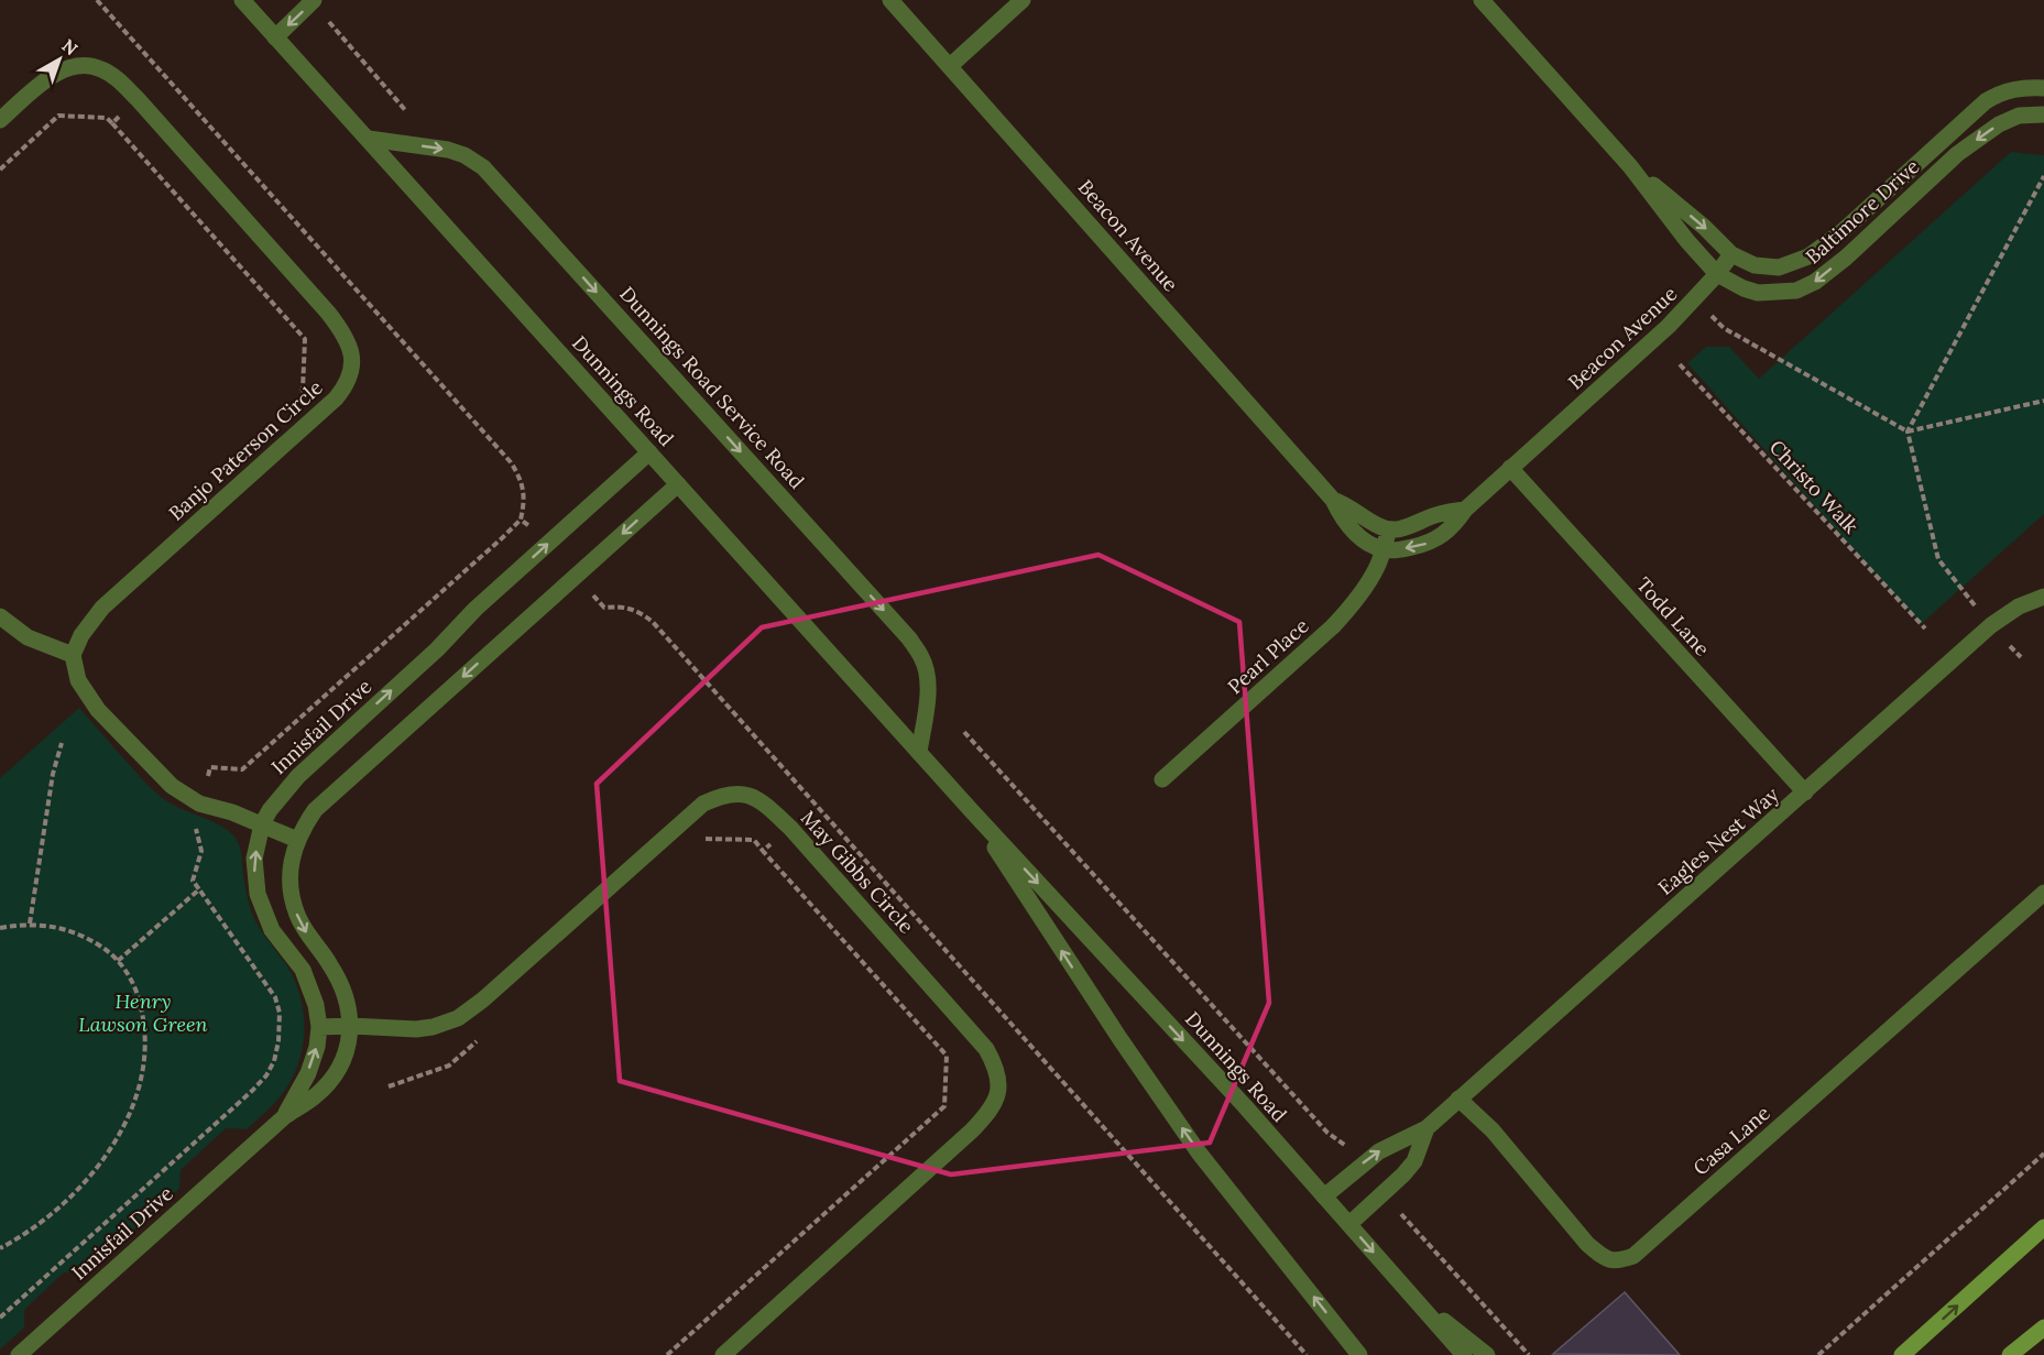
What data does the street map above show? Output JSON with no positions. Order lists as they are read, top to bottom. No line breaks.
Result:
{"streets":{"street":["Baltimore Drive","Beacon Avenue","Dunnings Road Service Road","Dunnings Road","Banjo Paterson Circle","Todd Lane","Pearl Place","Innisfail Drive","Eagles Nest Way","May Gibbs Circle","Casa Lane"],"path":["Christo Walk"]},"crossings":[["Baltimore Drive","Beacon Avenue"],["Beacon Avenue","Todd Lane"],["Beacon Avenue","Pearl Place"],["Dunnings Road Service Road","Dunnings Road"],["Dunnings Road","Innisfail Drive"],["Dunnings Road","Eagles Nest Way"],["Todd Lane","Eagles Nest Way"],["Innisfail Drive","May Gibbs Circle"],["Eagles Nest Way","Casa Lane"]],"one_way":["Dunnings Road Service Road"],"parks":["Henry Lawson Green"],"north":"top right"}
